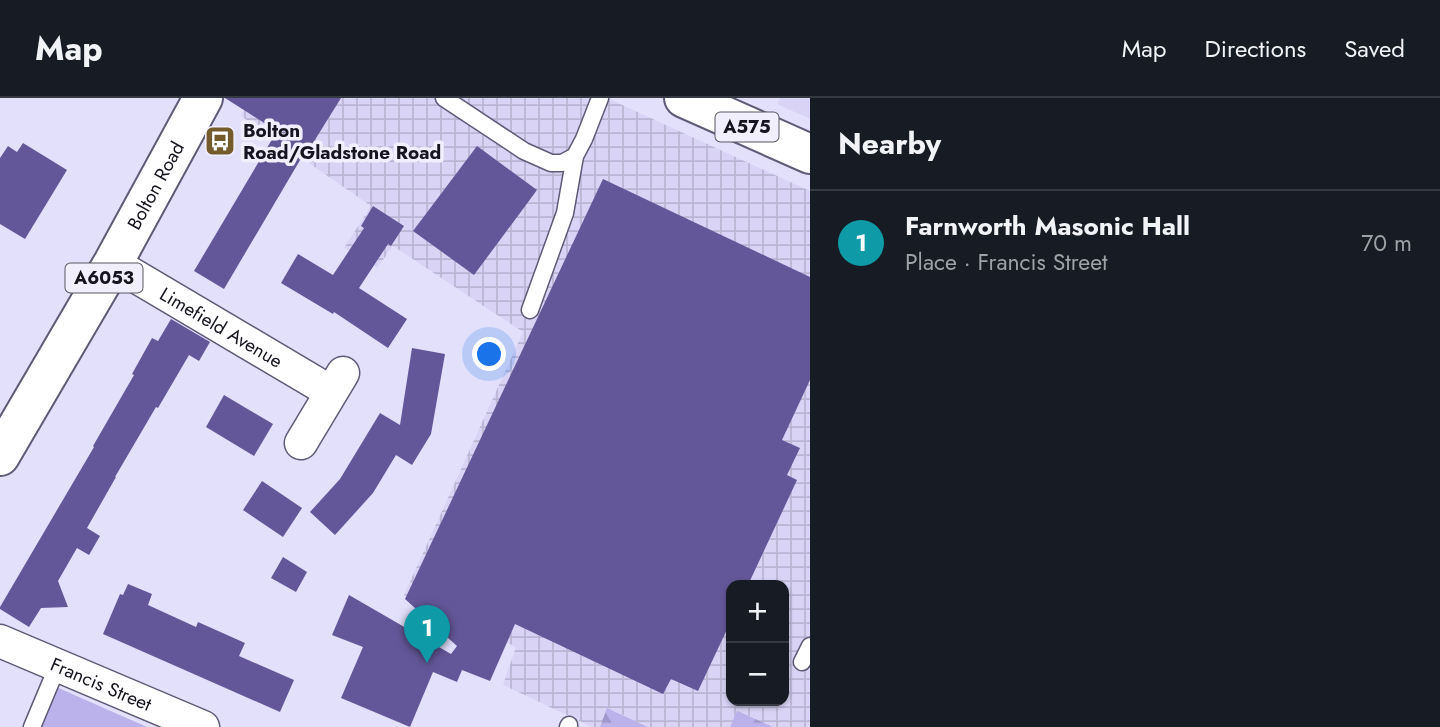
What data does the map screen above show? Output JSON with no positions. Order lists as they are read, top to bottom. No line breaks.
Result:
{"streets":{"main road":["A575","Bolton Road","A6053"],"street":["Limefield Avenue","Francis Street"]},"crossings":[["Bolton Road","Limefield Avenue"]],"places":{"bus stop":["Bolton Road/Gladstone Road"]},"page":{"header":"Map","nav":["Map","Directions","Saved"],"heading":"Nearby","list":[{"mark":"1","name":"Farnworth Masonic Hall","note":"Place · Francis Street","value":"70 m"}],"map_buttons":["+","−"],"pins":"1"}}
